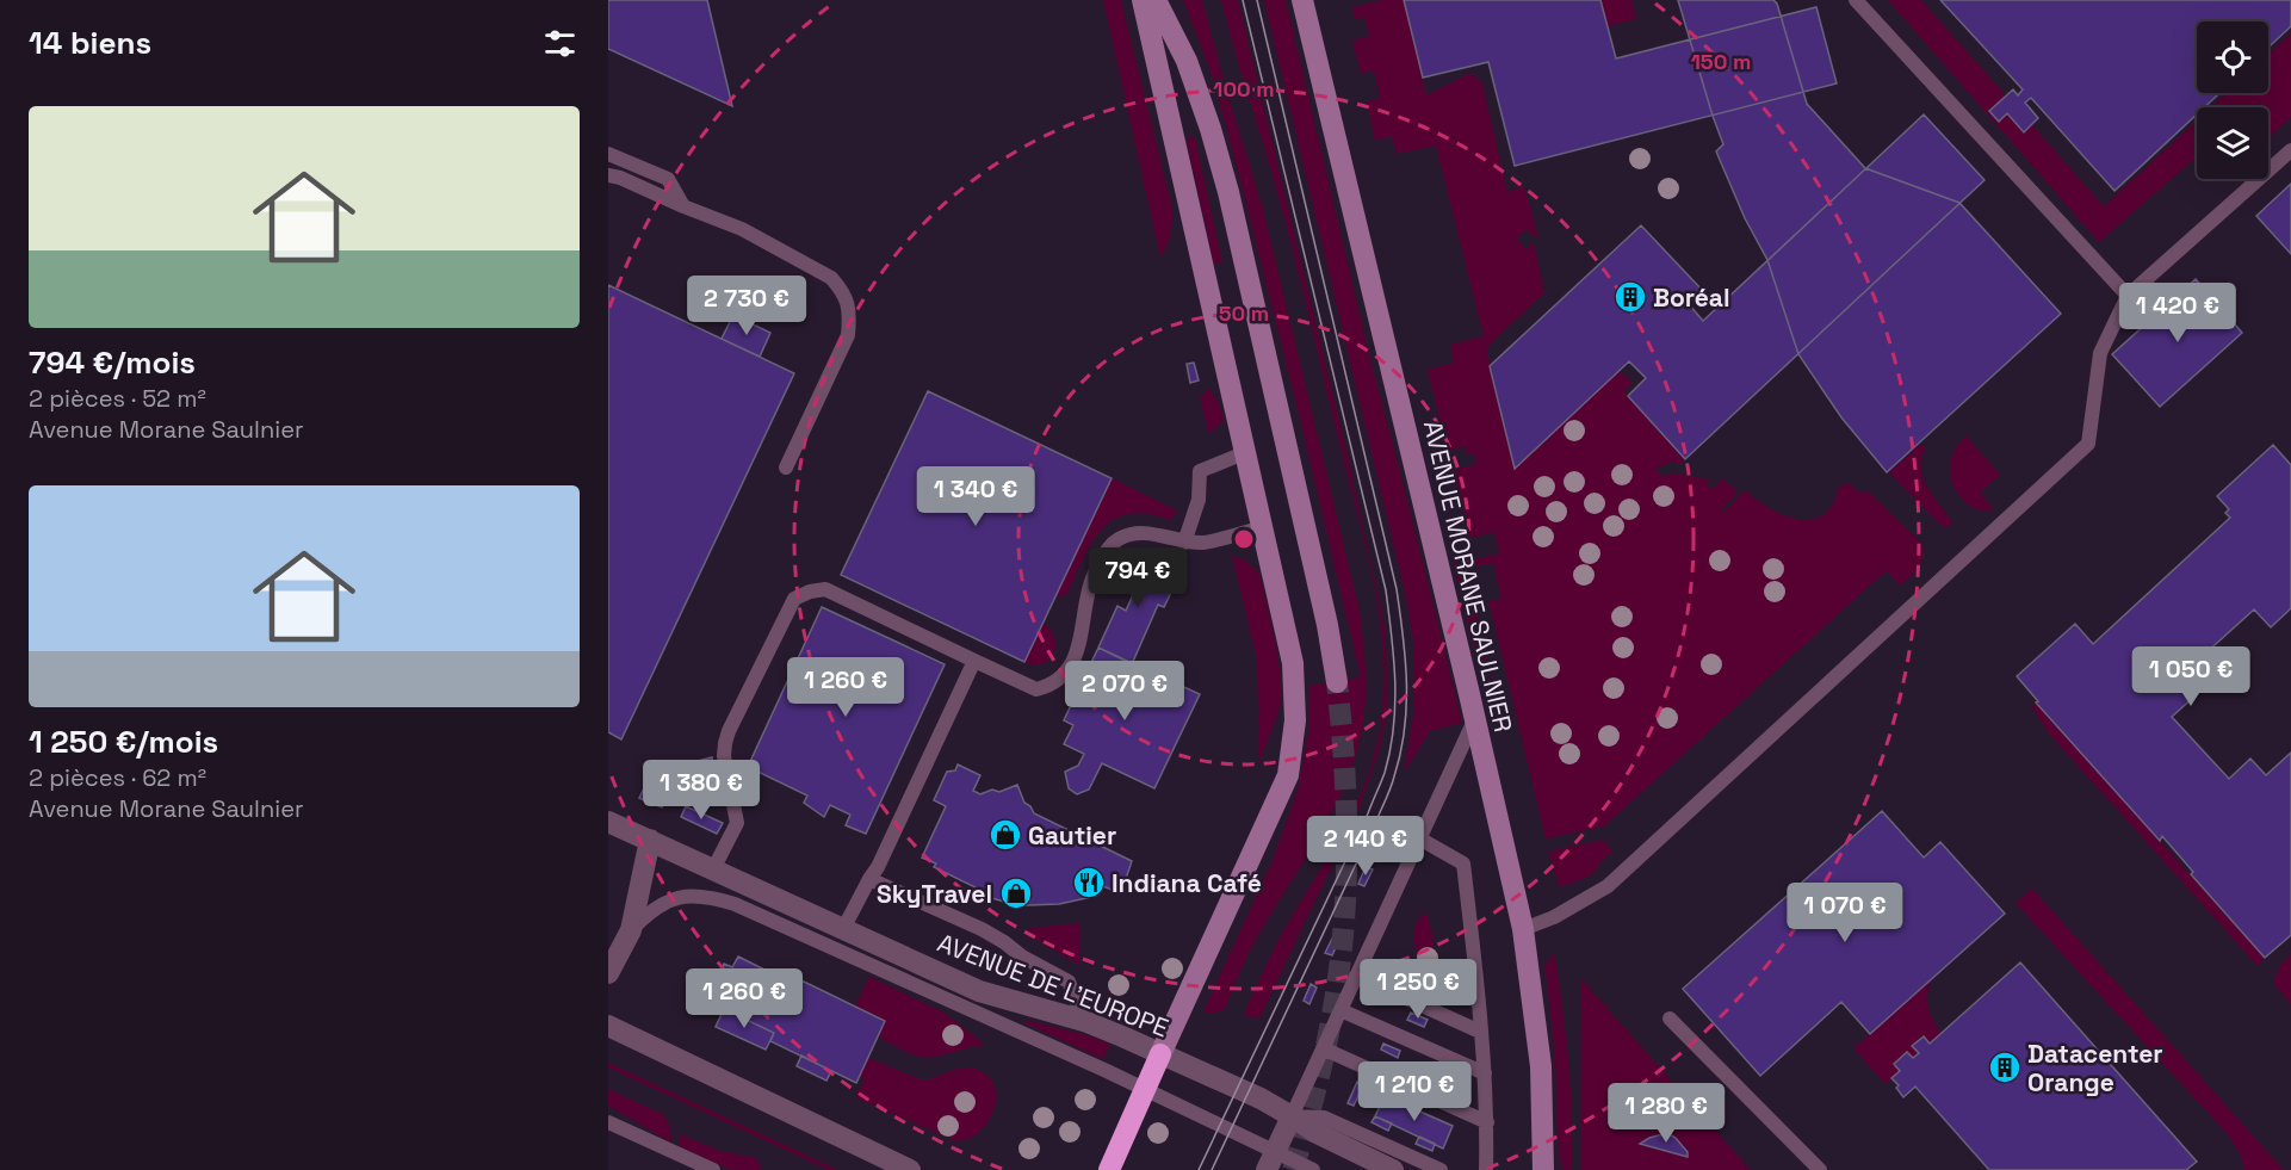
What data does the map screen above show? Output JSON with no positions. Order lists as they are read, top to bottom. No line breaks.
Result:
{"streets":{"main road":["AVENUE MORANE SAULNIER"],"street":["AVENUE DE L'EUROPE"]},"places":{"building":["Boréal","Datacenter Orange"],"shop":["Gautier","SkyTravel"],"restaurant":["Indiana Café"]},"page":{"heading":"14 biens","list":[{"name":"794 €/mois","note":"2 pièces · 52 m² · Avenue Morane Saulnier"},{"name":"1 250 €/mois","note":"2 pièces · 62 m² · Avenue Morane Saulnier"}],"price":["2 730 €","1 420 €","1 340 €","794 €","1 050 €","1 260 €","2 070 €","1 380 €","2 140 €","1 070 €","1 250 €","1 260 €","1 210 €","1 280 €"]},"rings":["150 m","100 m","50 m"]}
